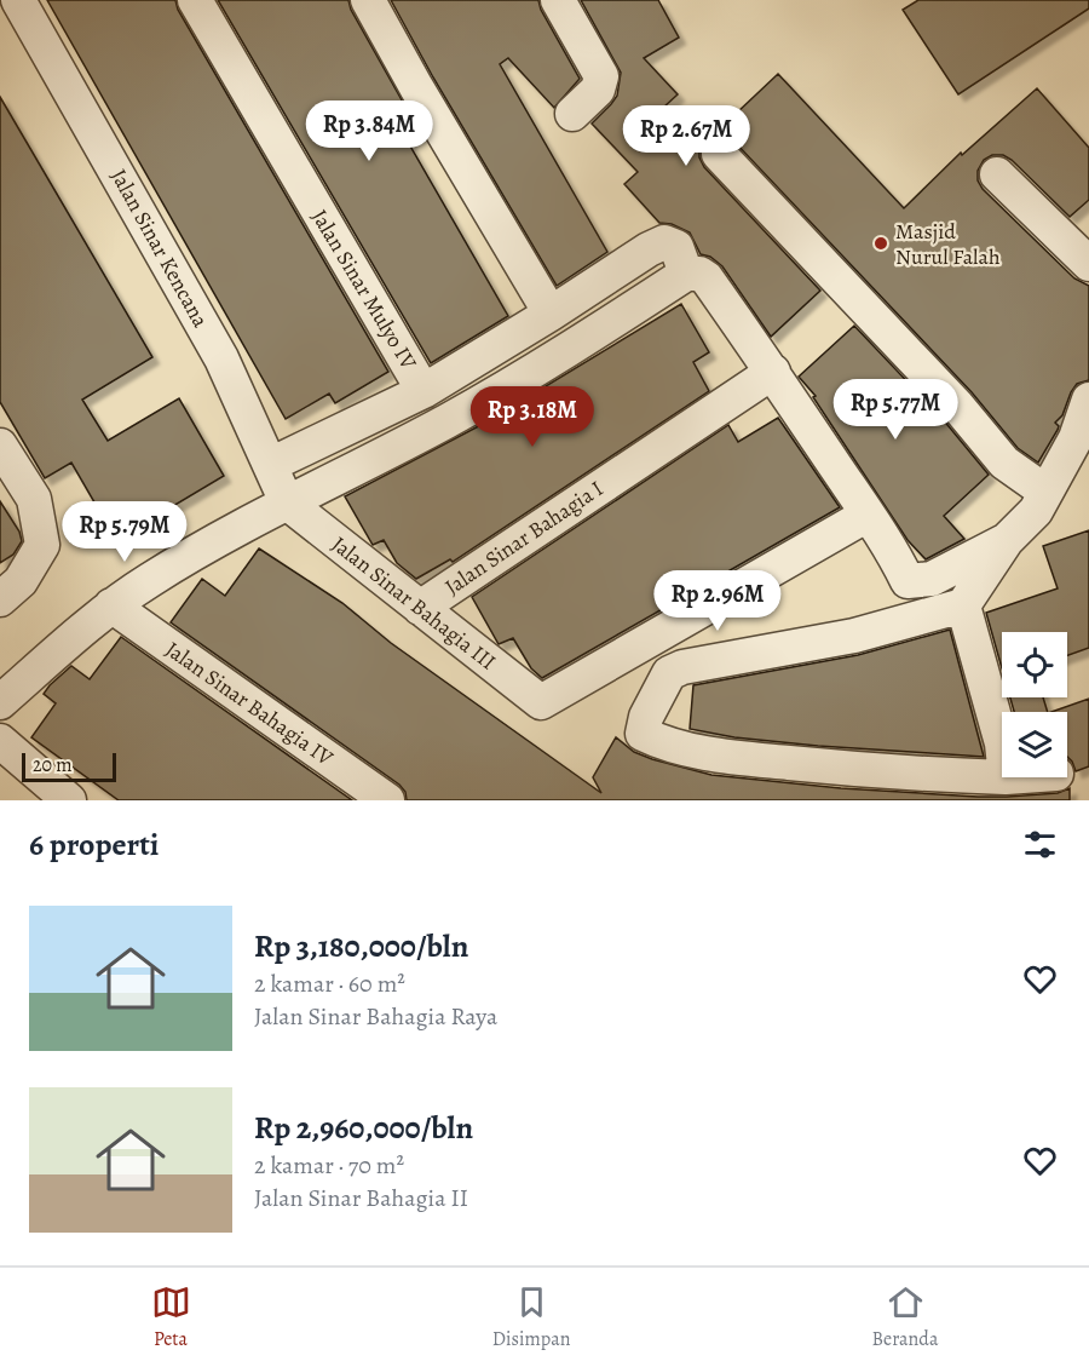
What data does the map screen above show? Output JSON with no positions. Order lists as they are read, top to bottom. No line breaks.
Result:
{"streets":{"street":["Jalan Sinar Kencana","Jalan Sinar Mulyo IV","Jalan Sinar Bahagia I","Jalan Sinar Bahagia III","Jalan Sinar Bahagia IV"]},"crossings":[["Jalan Sinar Kencana","Jalan Sinar Bahagia III"],["Jalan Sinar Bahagia I","Jalan Sinar Bahagia III"]],"places":["Masjid Nurul Falah"],"scale_bar":"20 m","page":{"price":["Rp 3.84M","Rp 2.67M","Rp 5.77M","Rp 3.18M","Rp 5.79M","Rp 2.96M"],"scale":"20 m","heading":"6 properti","list":[{"name":"Rp 3,180,000/bln","note":"2 kamar · 60 m² · Jalan Sinar Bahagia Raya"},{"name":"Rp 2,960,000/bln","note":"2 kamar · 70 m² · Jalan Sinar Bahagia II"}],"tabs":["Peta","Disimpan","Beranda"]}}
